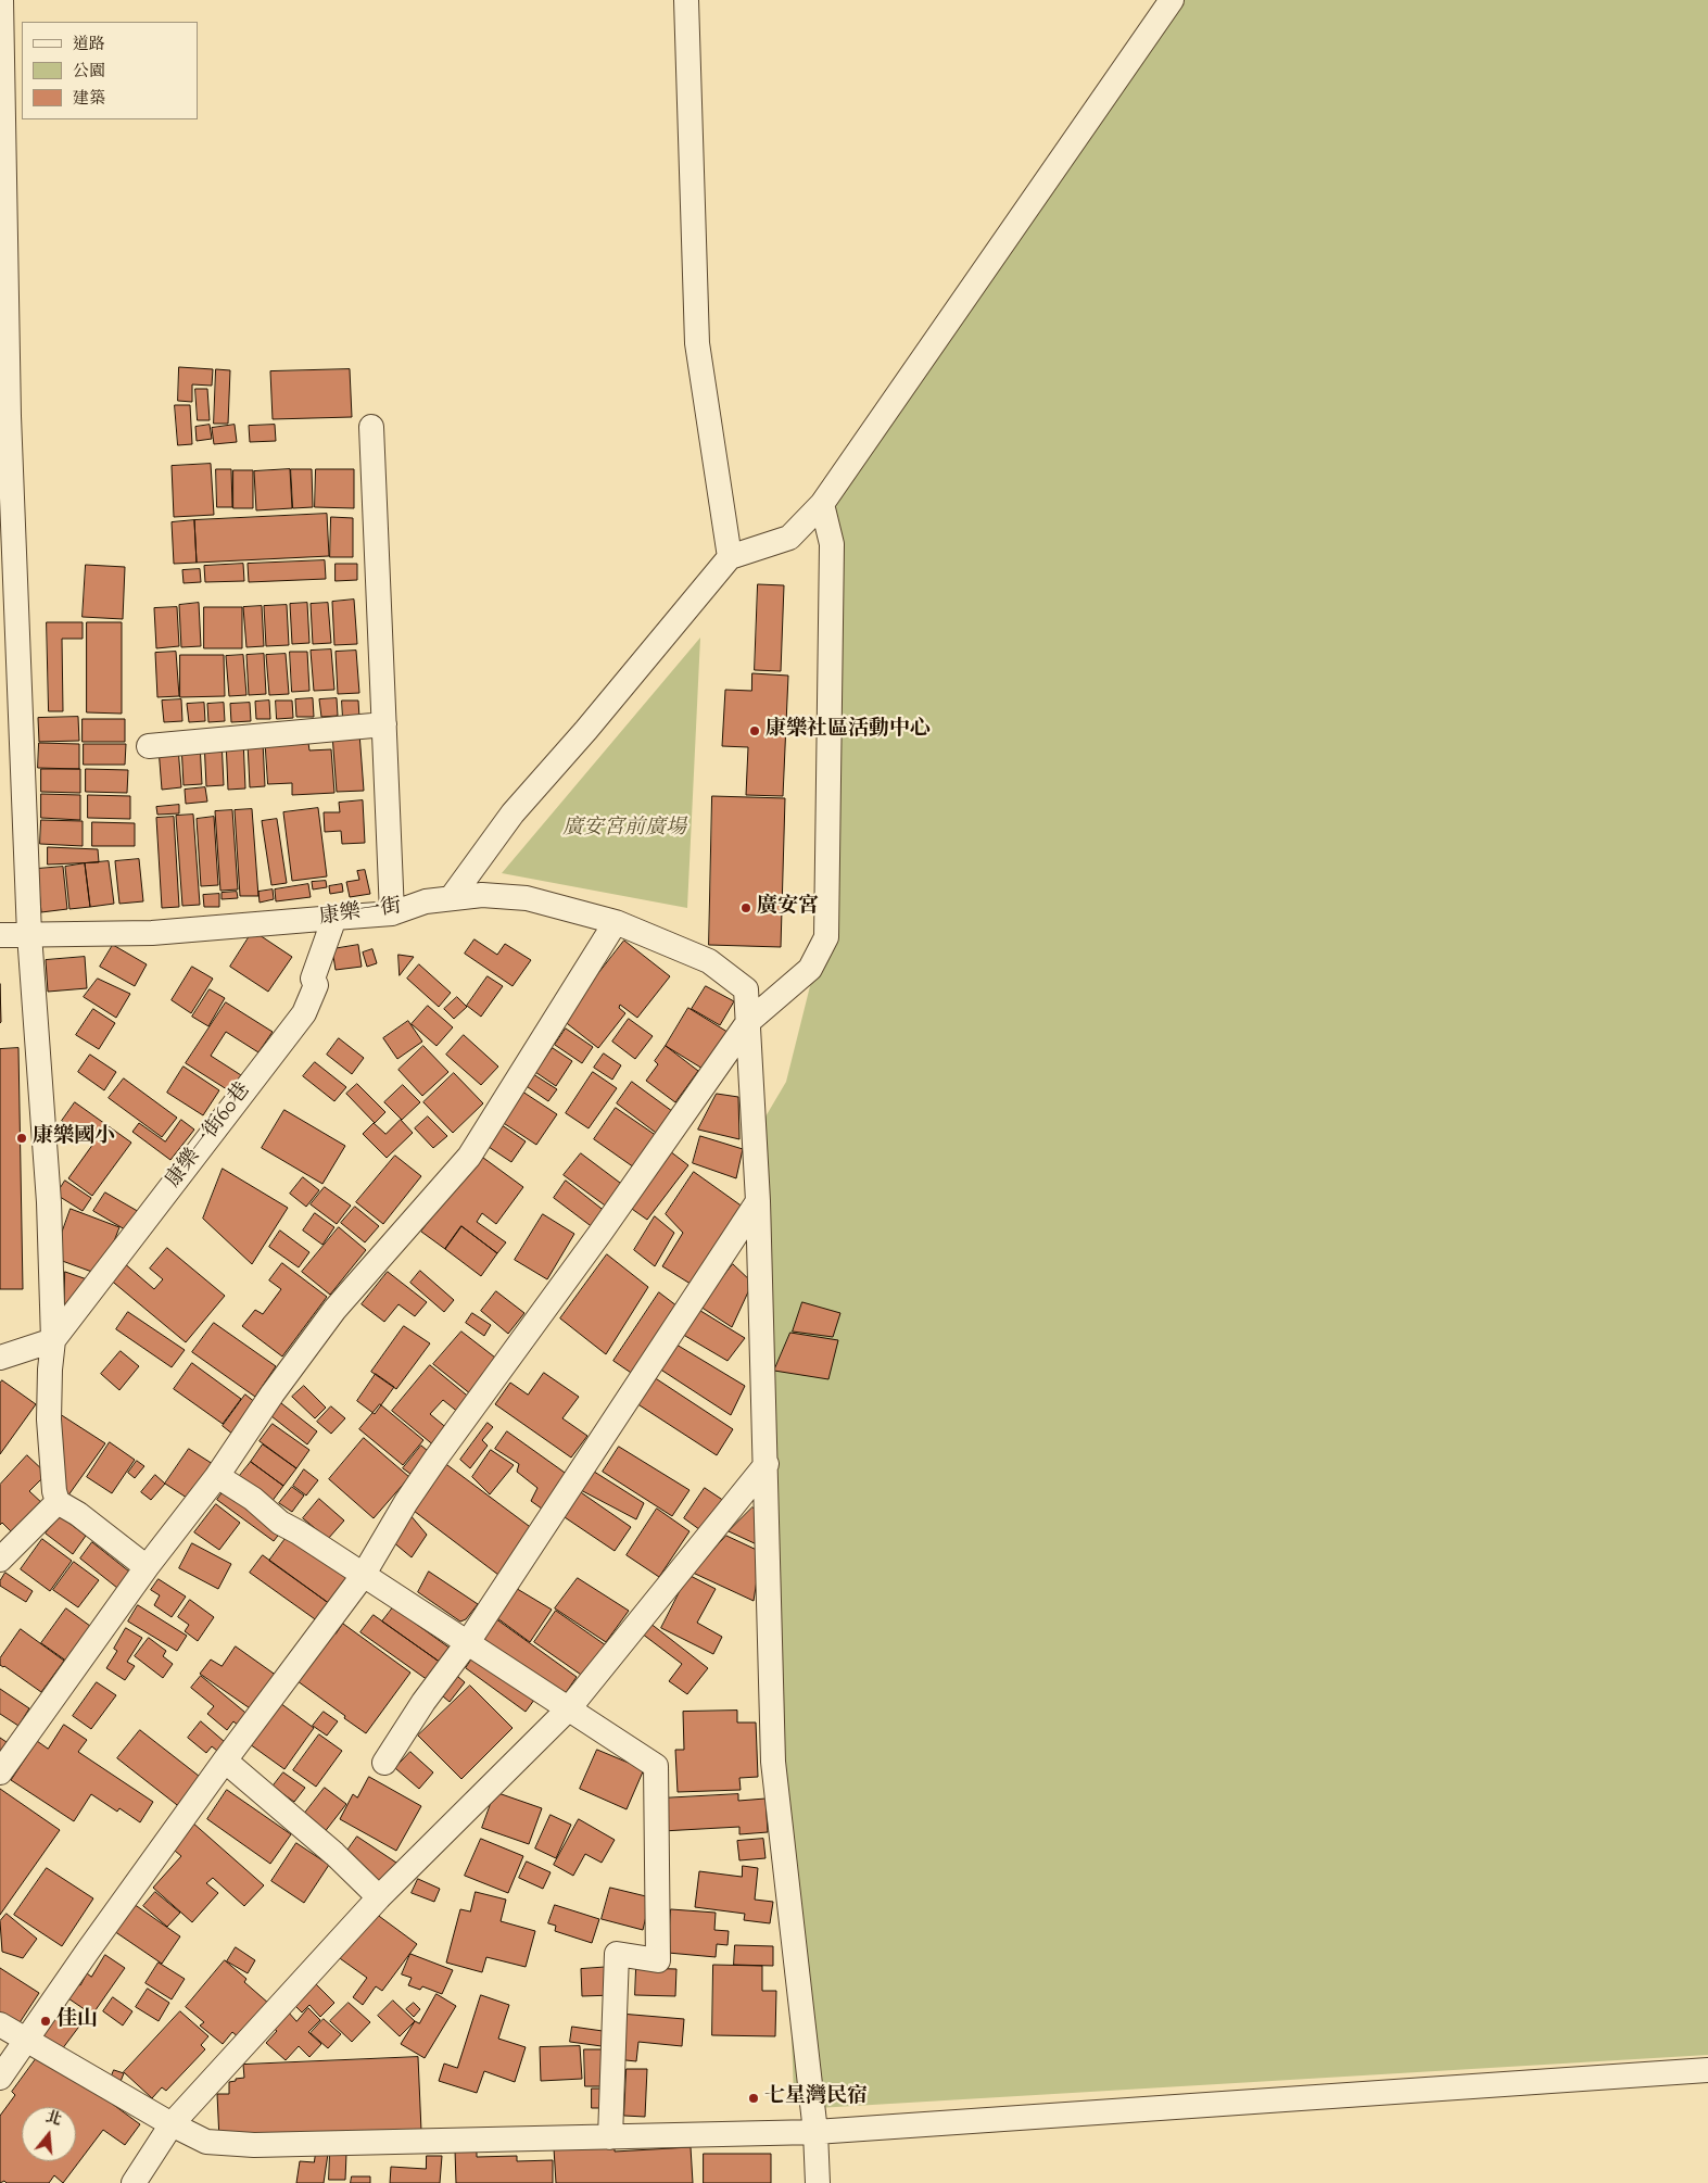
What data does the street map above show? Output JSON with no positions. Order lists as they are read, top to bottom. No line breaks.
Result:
{"streets":{"street":["康樂一街","康樂一街60巷"]},"crossings":[["康樂一街","康樂一街60巷"]],"parks":["廣安宮前廣場"],"places":["康樂社區活動中心","廣安宮","康樂國小","佳山","七星灣民宿"],"legend":["道路","公園","建築"],"north":"top"}
